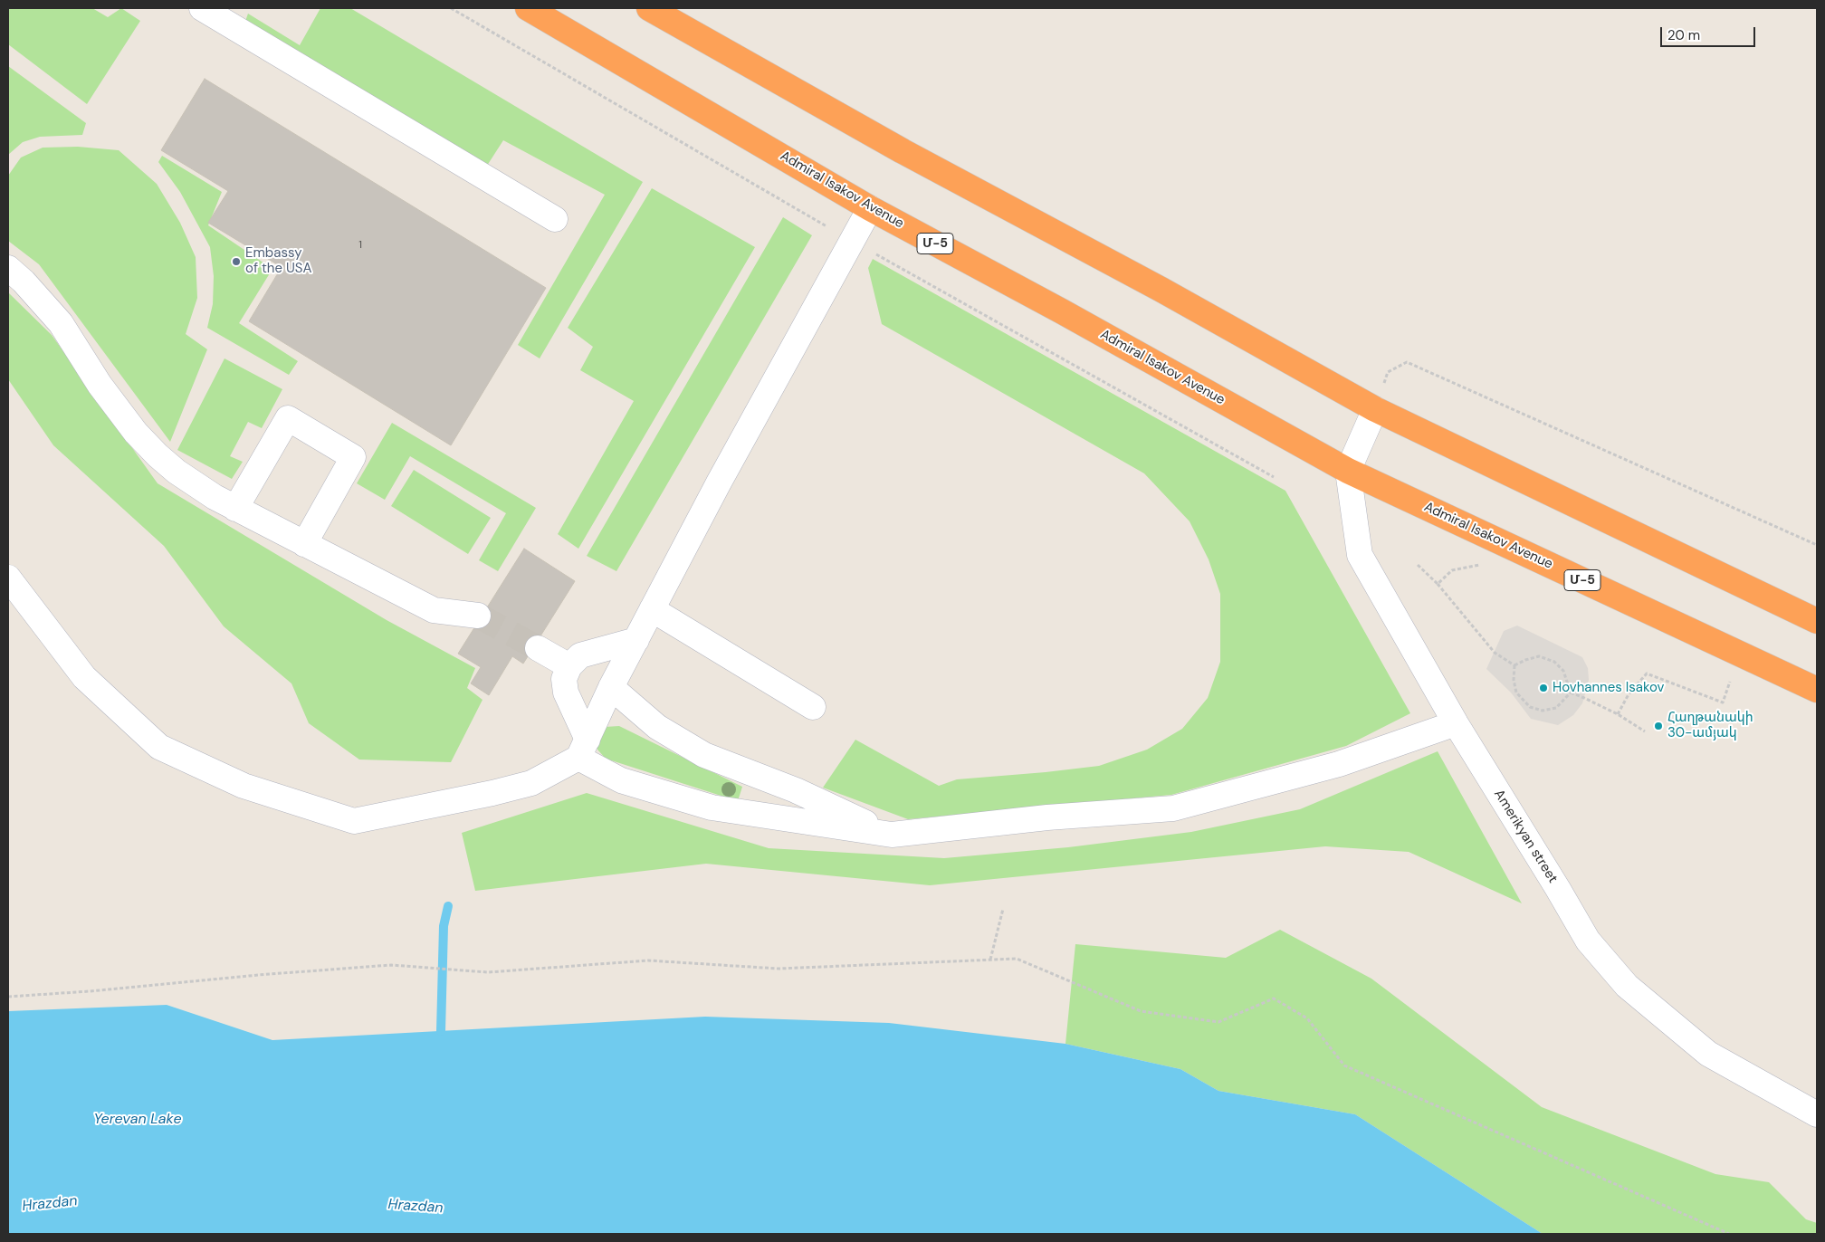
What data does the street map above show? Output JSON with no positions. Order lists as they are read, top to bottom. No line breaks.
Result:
{"streets":{"highway":["Admiral Isakov Avenue","Մ-5"],"street":["Amerikyan street"]},"crossings":[["Admiral Isakov Avenue","Amerikyan street"]],"water":["Yerevan Lake","Hrazdan"],"places":["Embassy of the USA","Hovhannes Isakov","Հաղթանակի 30-ամյակ"],"house_numbers":["1"],"scale_bar":"20 m"}
